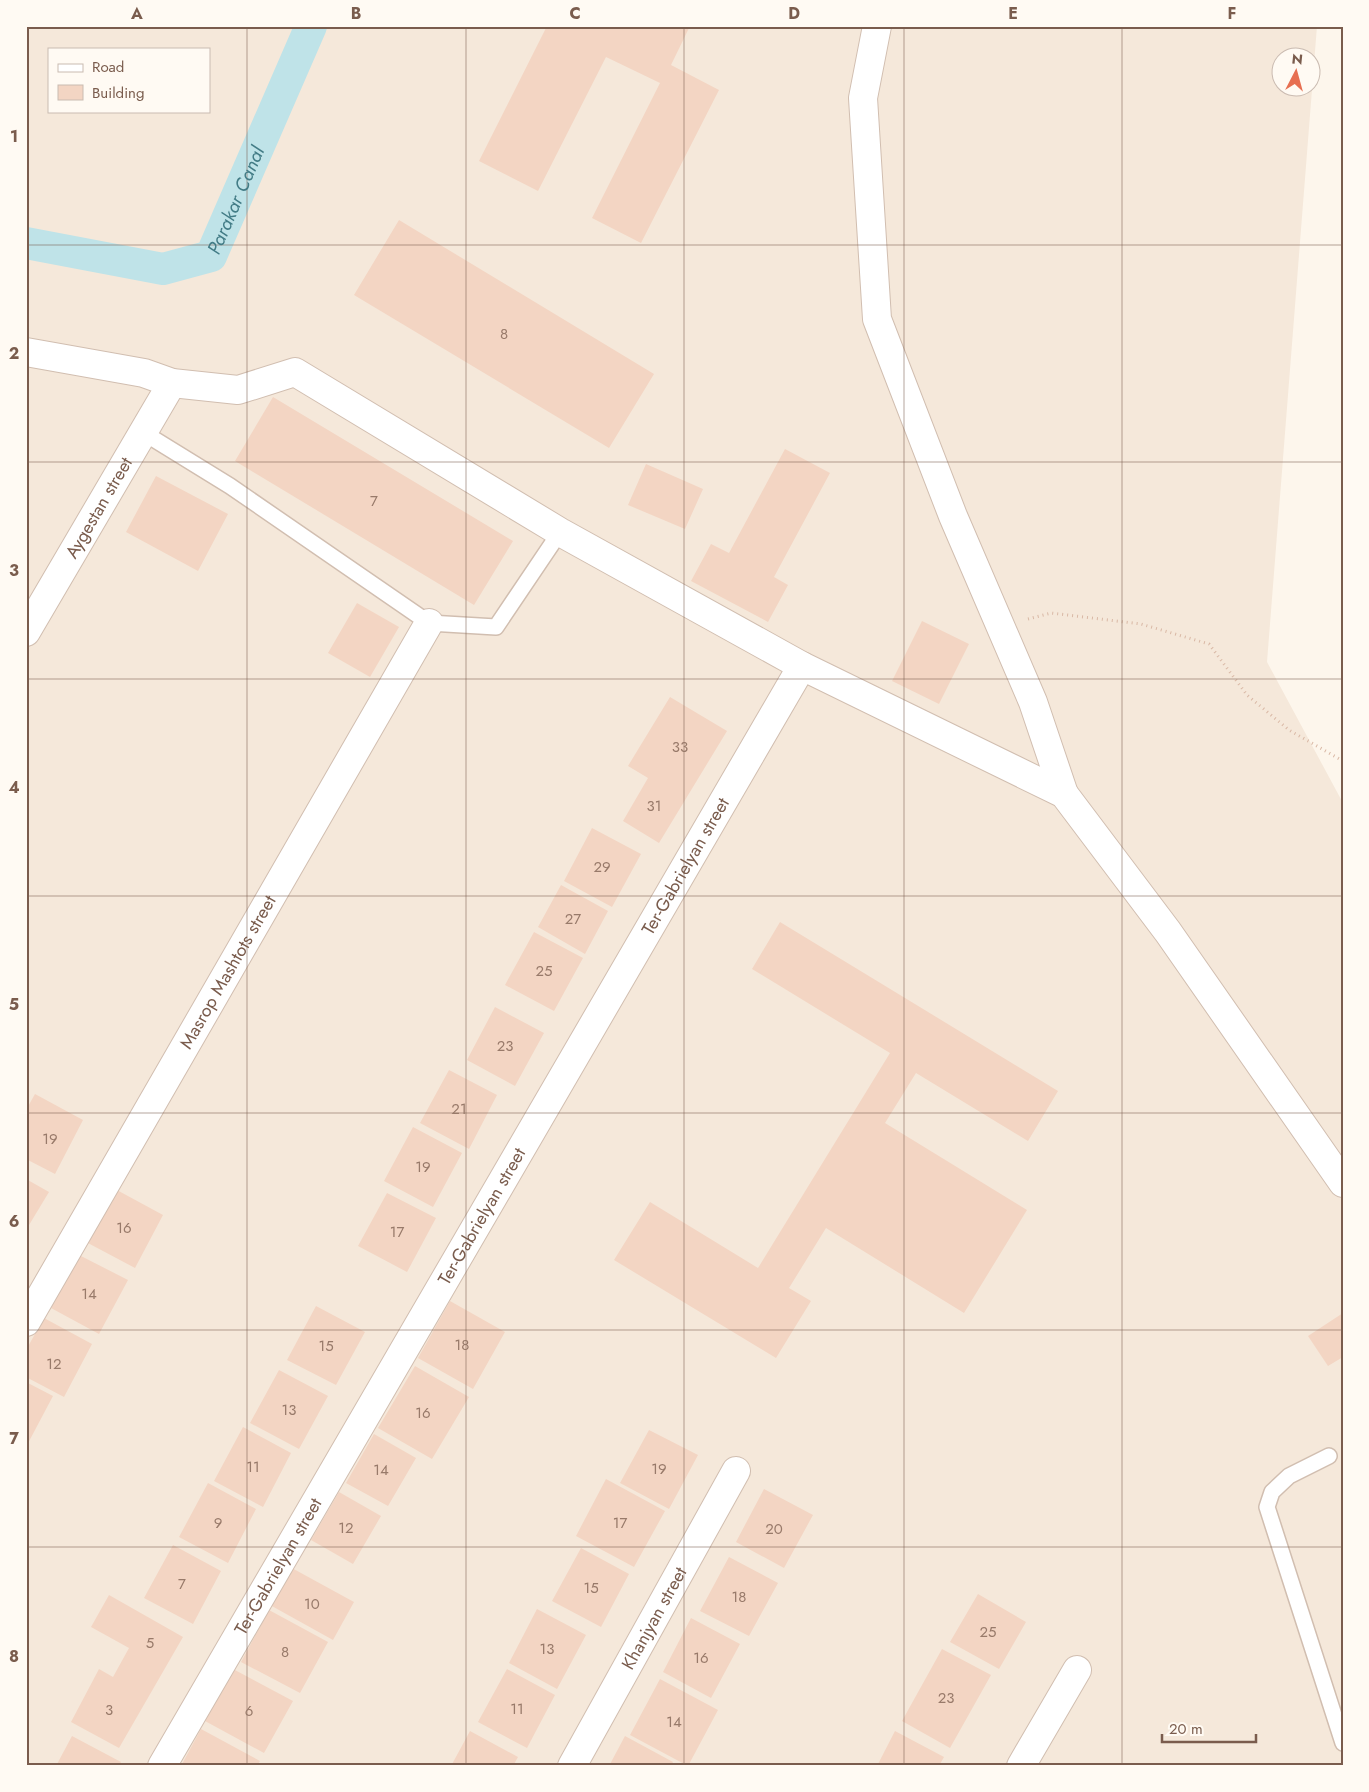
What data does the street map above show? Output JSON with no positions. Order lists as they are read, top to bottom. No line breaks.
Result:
{"streets":{"street":["Aygestan street","Ter-Gabrielyan street","Masrop Mashtots street","Khanjyan street"]},"water":["Parakar Canal"],"house_numbers":["8","7","33","31","29","27","25","23","21","19","19","16","17","14","18","15","12","13","16","11","19","14","9","17","12","20","7","15","18","10","25","5","13","8","16","23","11","3","6","14"],"legend":["Road","Building"],"scale_bar":"20 m","north":"top","grid":{"columns":["A","B","C","D","E","F"],"rows":["1","2","3","4","5","6","7","8"]}}
